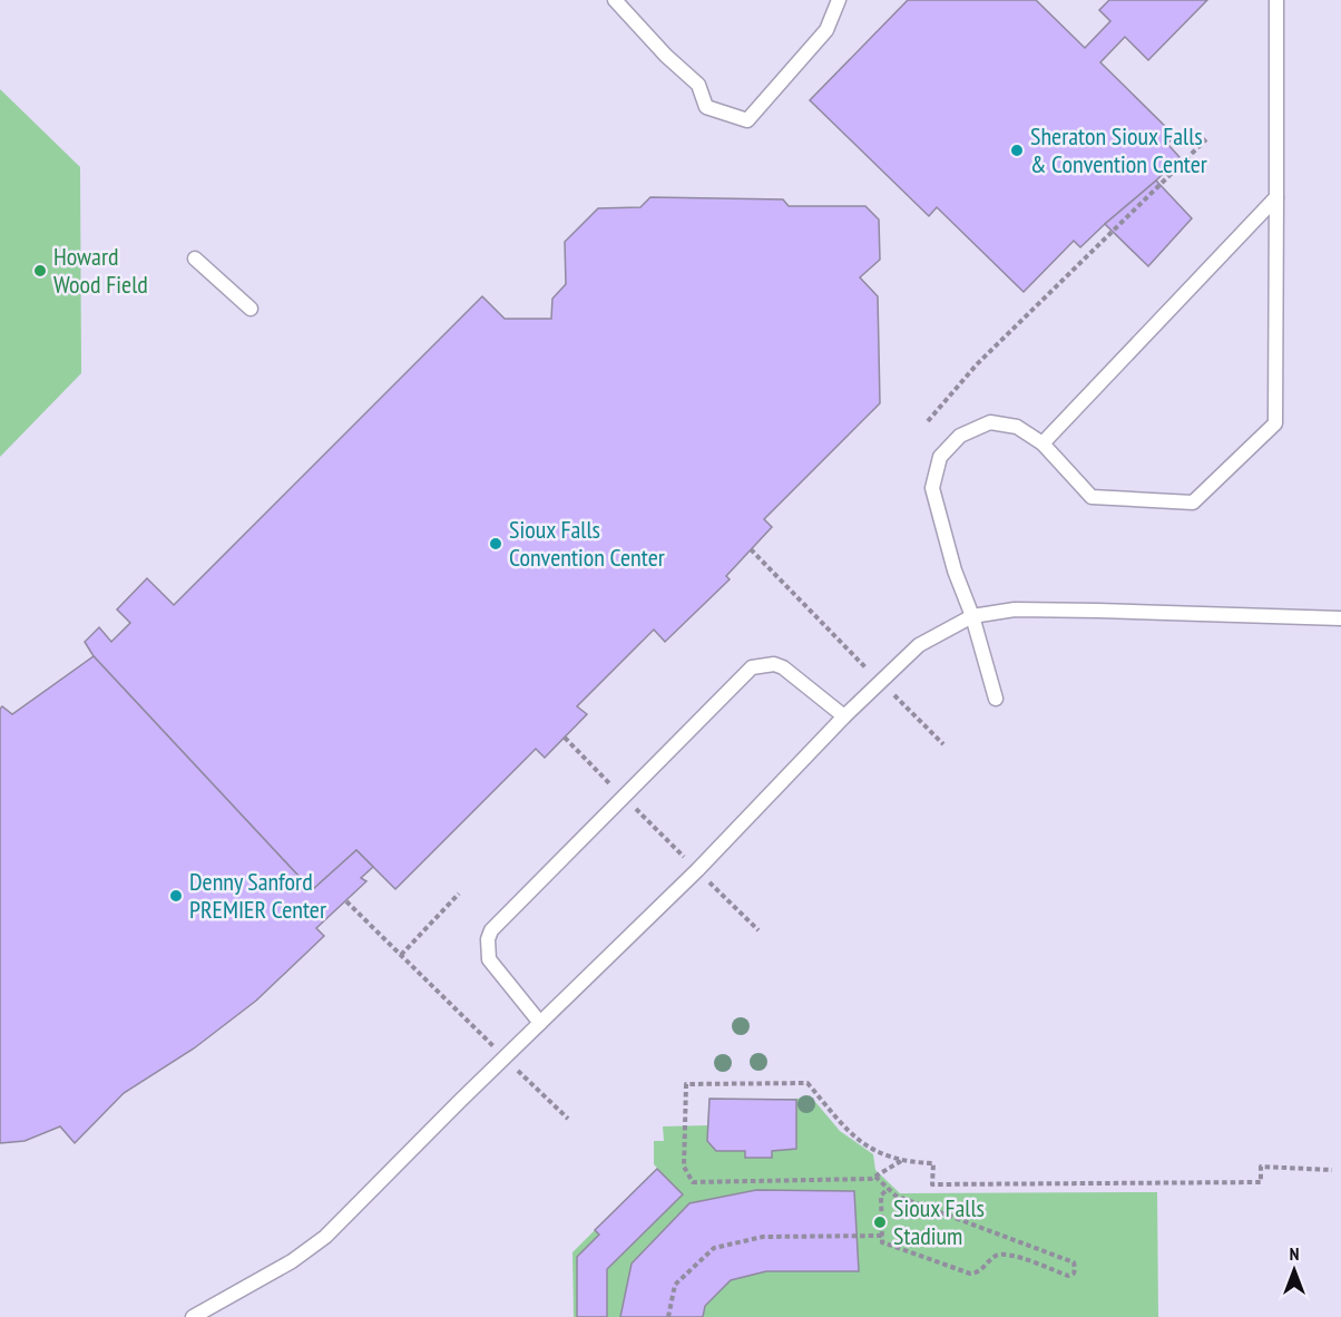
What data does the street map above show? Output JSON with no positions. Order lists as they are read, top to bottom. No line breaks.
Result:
{"places":["Sheraton Sioux Falls & Convention Center","Howard Wood Field","Sioux Falls Convention Center","Denny Sanford PREMIER Center","Sioux Falls Stadium"],"north":"top"}
